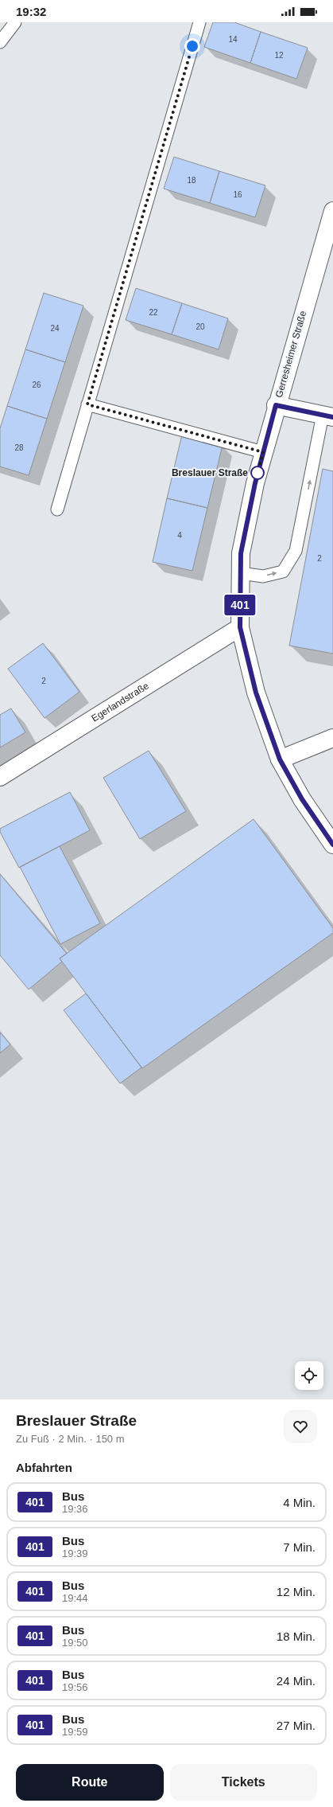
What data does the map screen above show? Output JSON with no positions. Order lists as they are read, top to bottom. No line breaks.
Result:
{"streets":{"street":["Gerresheimer Straße","Egerlandstraße"]},"crossings":[["Gerresheimer Straße","Egerlandstraße"]],"places":["Breslauer Straße"],"lines":["bus line 401"],"house_numbers":["14","12","18","16","22","20","24","26","28","4","2","2"],"page":{"status":"19:32","on_map":"401","heading":[["Breslauer Straße","Zu Fuß · 2 Min. · 150 m"],"Abfahrten"],"list":[{"mark":"401","name":"Bus","note":"19:36","value":"4 Min."},{"mark":"401","name":"Bus","note":"19:39","value":"7 Min."},{"mark":"401","name":"Bus","note":"19:44","value":"12 Min."},{"mark":"401","name":"Bus","note":"19:50","value":"18 Min."},{"mark":"401","name":"Bus","note":"19:56","value":"24 Min."},{"mark":"401","name":"Bus","note":"19:59","value":"27 Min."}],"buttons":["Route","Tickets"]}}
